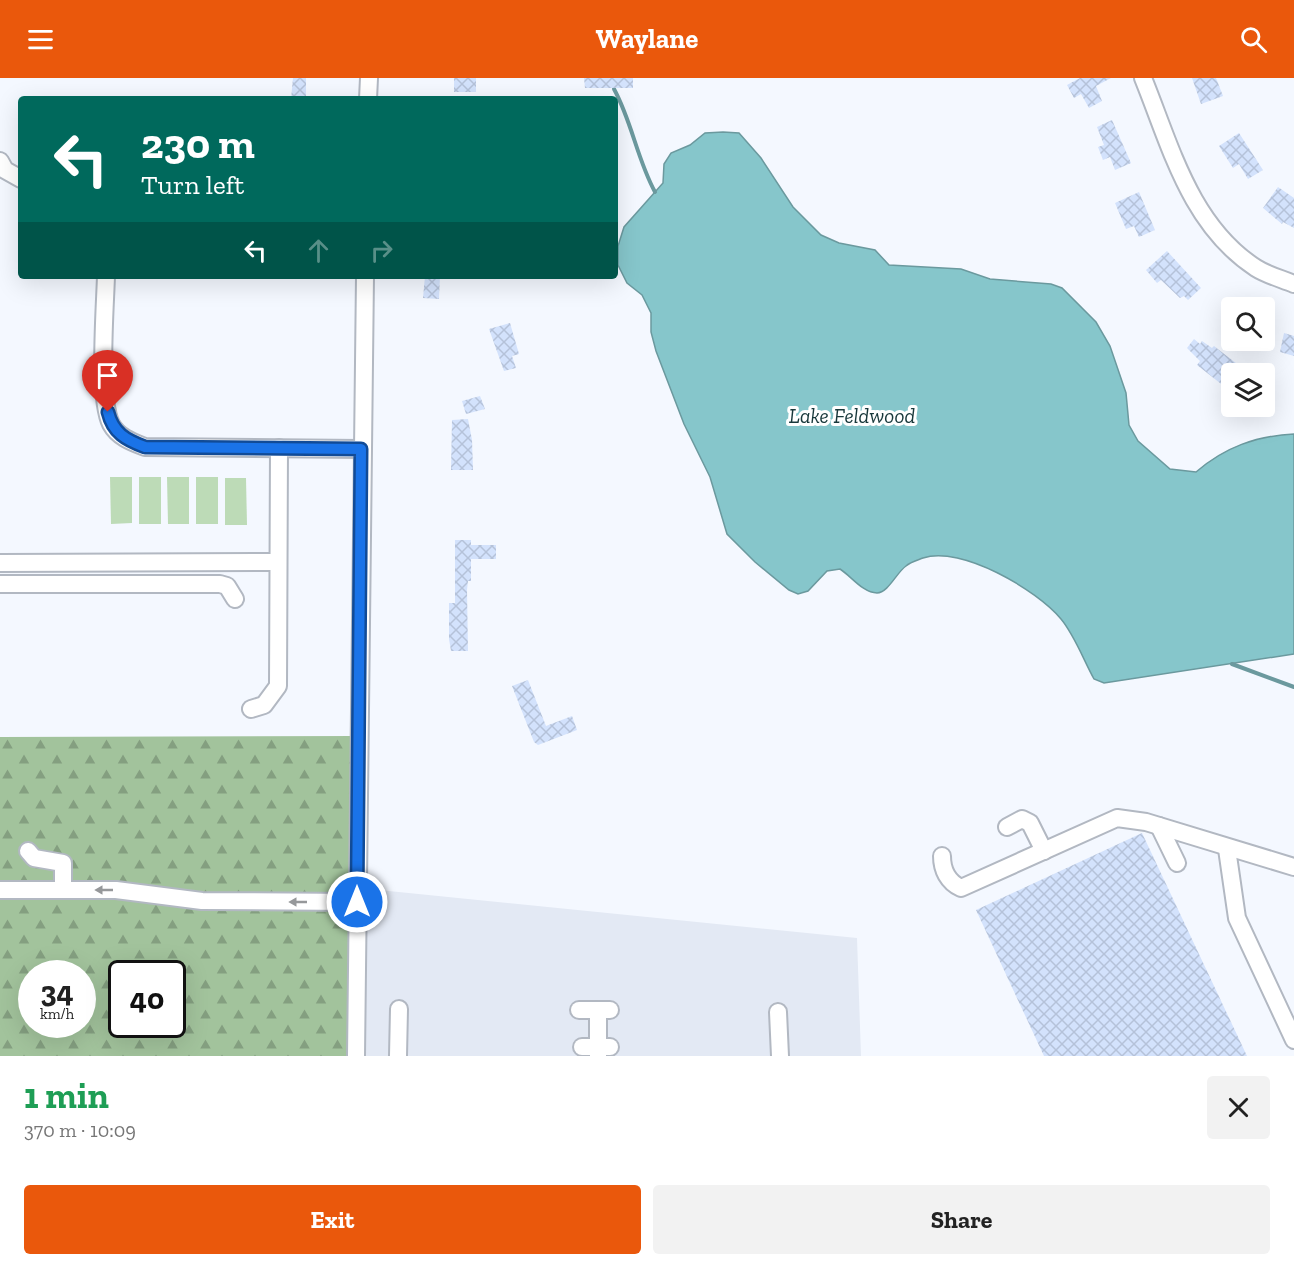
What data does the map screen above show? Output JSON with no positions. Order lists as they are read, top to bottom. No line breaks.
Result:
{"water":["Lake Feldwood"],"page":{"header":"Waylane","turn":["230 m","Turn left"],"speed":"34 km/h","limit":"40","heading":["1 min","370 m · 10:09"],"buttons":["Exit","Share"]}}
